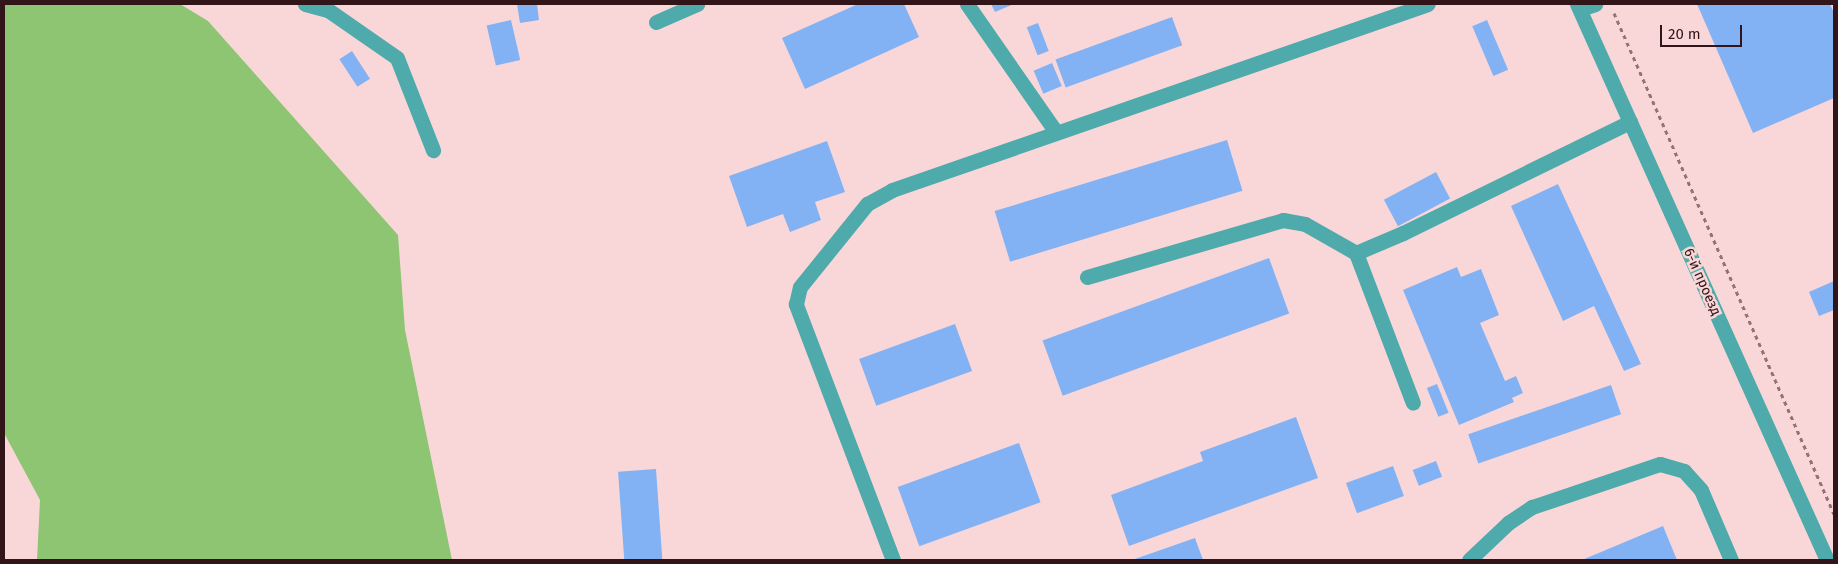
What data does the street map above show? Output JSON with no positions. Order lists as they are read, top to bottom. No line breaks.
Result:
{"streets":{"street":["6-й проезд"]},"scale_bar":"20 m"}
